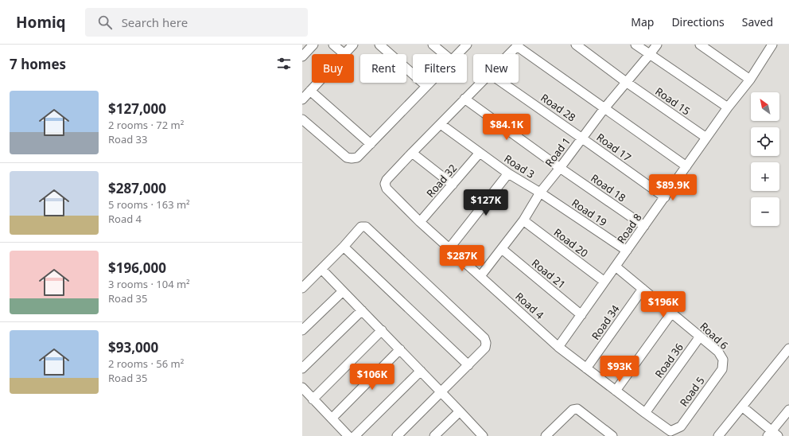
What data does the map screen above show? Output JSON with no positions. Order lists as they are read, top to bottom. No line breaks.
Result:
{"streets":{"street":["Road 15","Road 28","Road 17","Road 1","Road 3","Road 32","Road 18","Road 19","Road 8","Road 20","Road 21","Road 4","Road 34","Road 6","Road 36","Road 5"]},"crossings":[["Road 15","Road 1"],["Road 15","Road 8"],["Road 28","Road 17"],["Road 28","Road 1"],["Road 17","Road 1"],["Road 17","Road 8"],["Road 1","Road 3"],["Road 1","Road 18"],["Road 1","Road 19"],["Road 1","Road 20"],["Road 1","Road 21"],["Road 1","Road 4"],["Road 3","Road 32"],["Road 3","Road 19"],["Road 32","Road 4"],["Road 18","Road 8"],["Road 19","Road 8"],["Road 8","Road 20"],["Road 8","Road 21"],["Road 8","Road 4"],["Road 8","Road 6"],["Road 4","Road 34"],["Road 4","Road 36"],["Road 4","Road 5"],["Road 34","Road 6"],["Road 6","Road 36"],["Road 6","Road 5"]],"north":"top left","page":{"header":"Homiq","search":"Search here","nav":["Map","Directions","Saved"],"heading":"7 homes","chip":["Buy","Rent","Filters","New"],"list":[{"name":"$127,000","note":"2 rooms · 72 m² · Road 33"},{"name":"$287,000","note":"5 rooms · 163 m² · Road 4"},{"name":"$196,000","note":"3 rooms · 104 m² · Road 35"},{"name":"$93,000","note":"2 rooms · 56 m² · Road 35"}],"map_buttons":["+","−"],"price":["$84.1K","$89.9K","$127K","$287K","$196K","$93K","$106K"]}}
